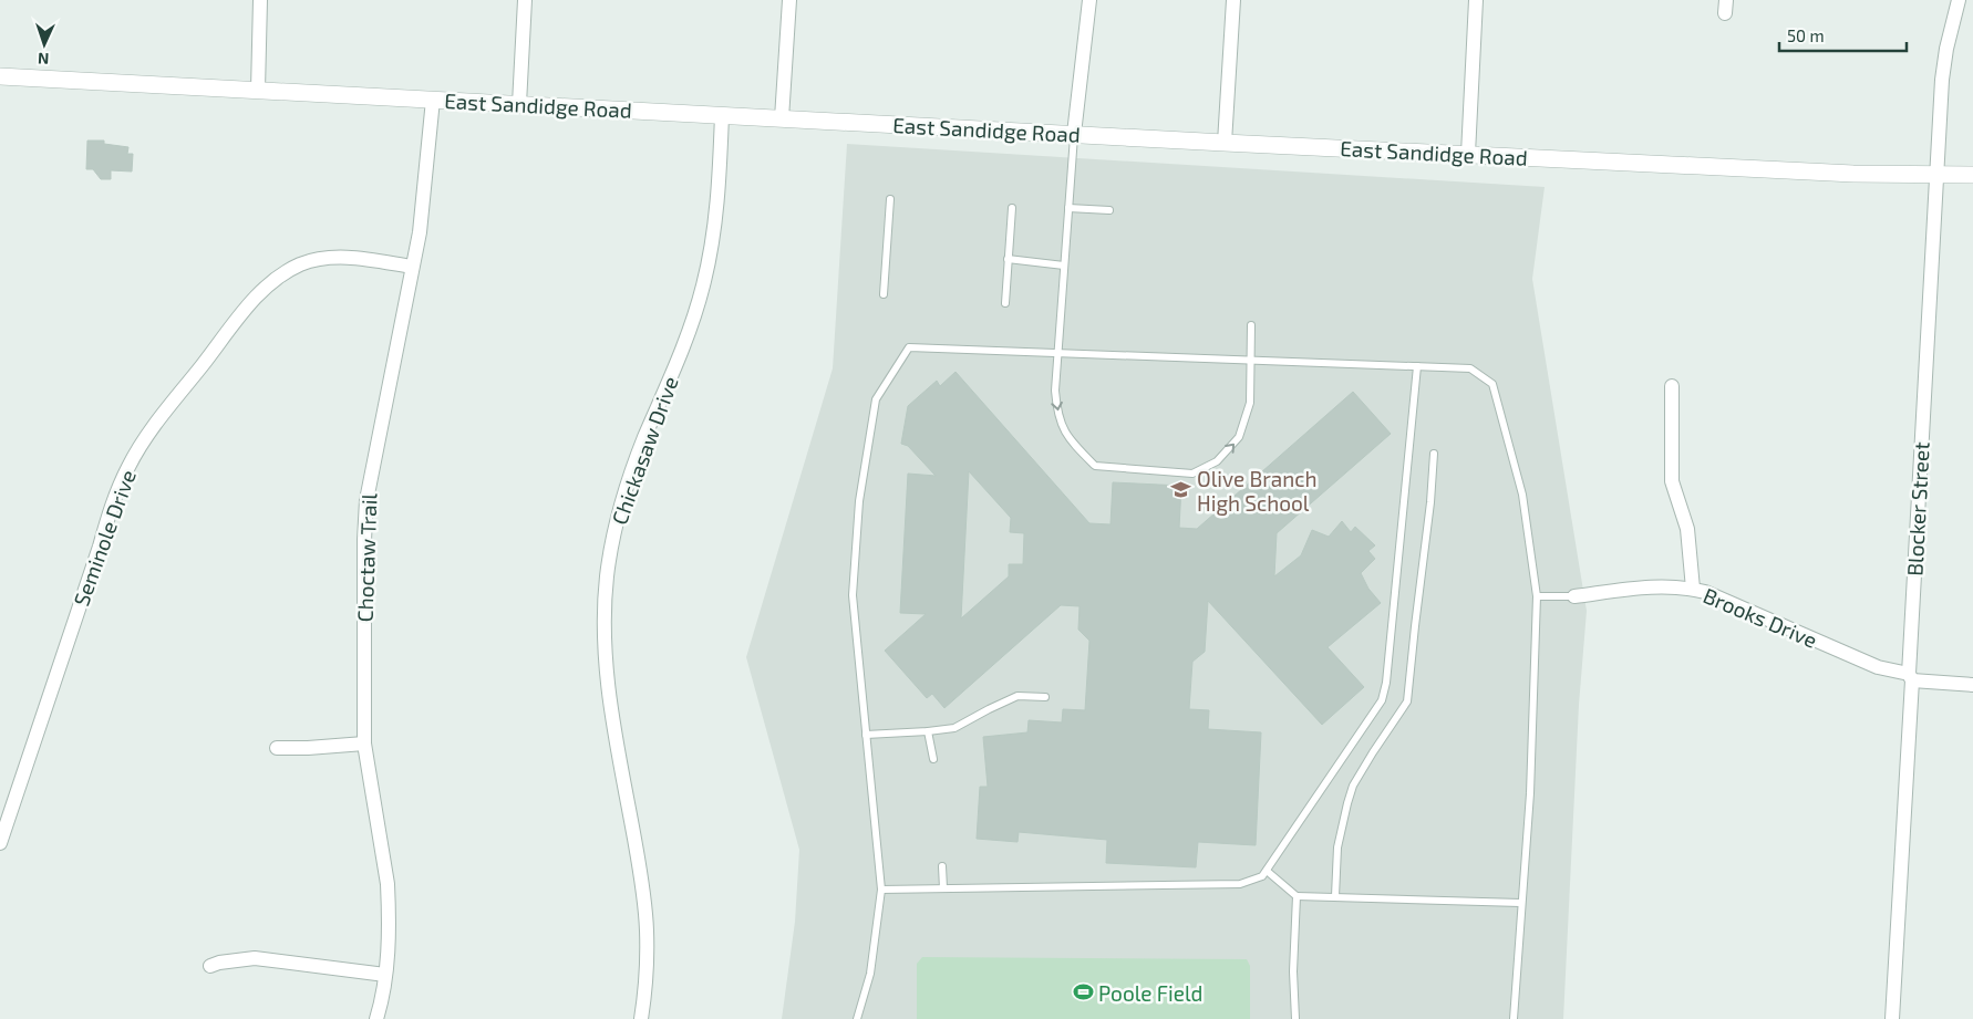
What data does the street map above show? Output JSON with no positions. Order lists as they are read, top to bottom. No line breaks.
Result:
{"streets":{"street":["East Sandidge Road","Chickasaw Drive","Blocker Street","Seminole Drive","Choctaw Trail","Brooks Drive"]},"crossings":[["East Sandidge Road","Chickasaw Drive"],["East Sandidge Road","Blocker Street"],["East Sandidge Road","Choctaw Trail"],["Blocker Street","Brooks Drive"],["Seminole Drive","Choctaw Trail"]],"places":{"school or university":["Olive Branch High School"],"sports":["Poole Field"]},"scale_bar":"50 m","north":"bottom"}
